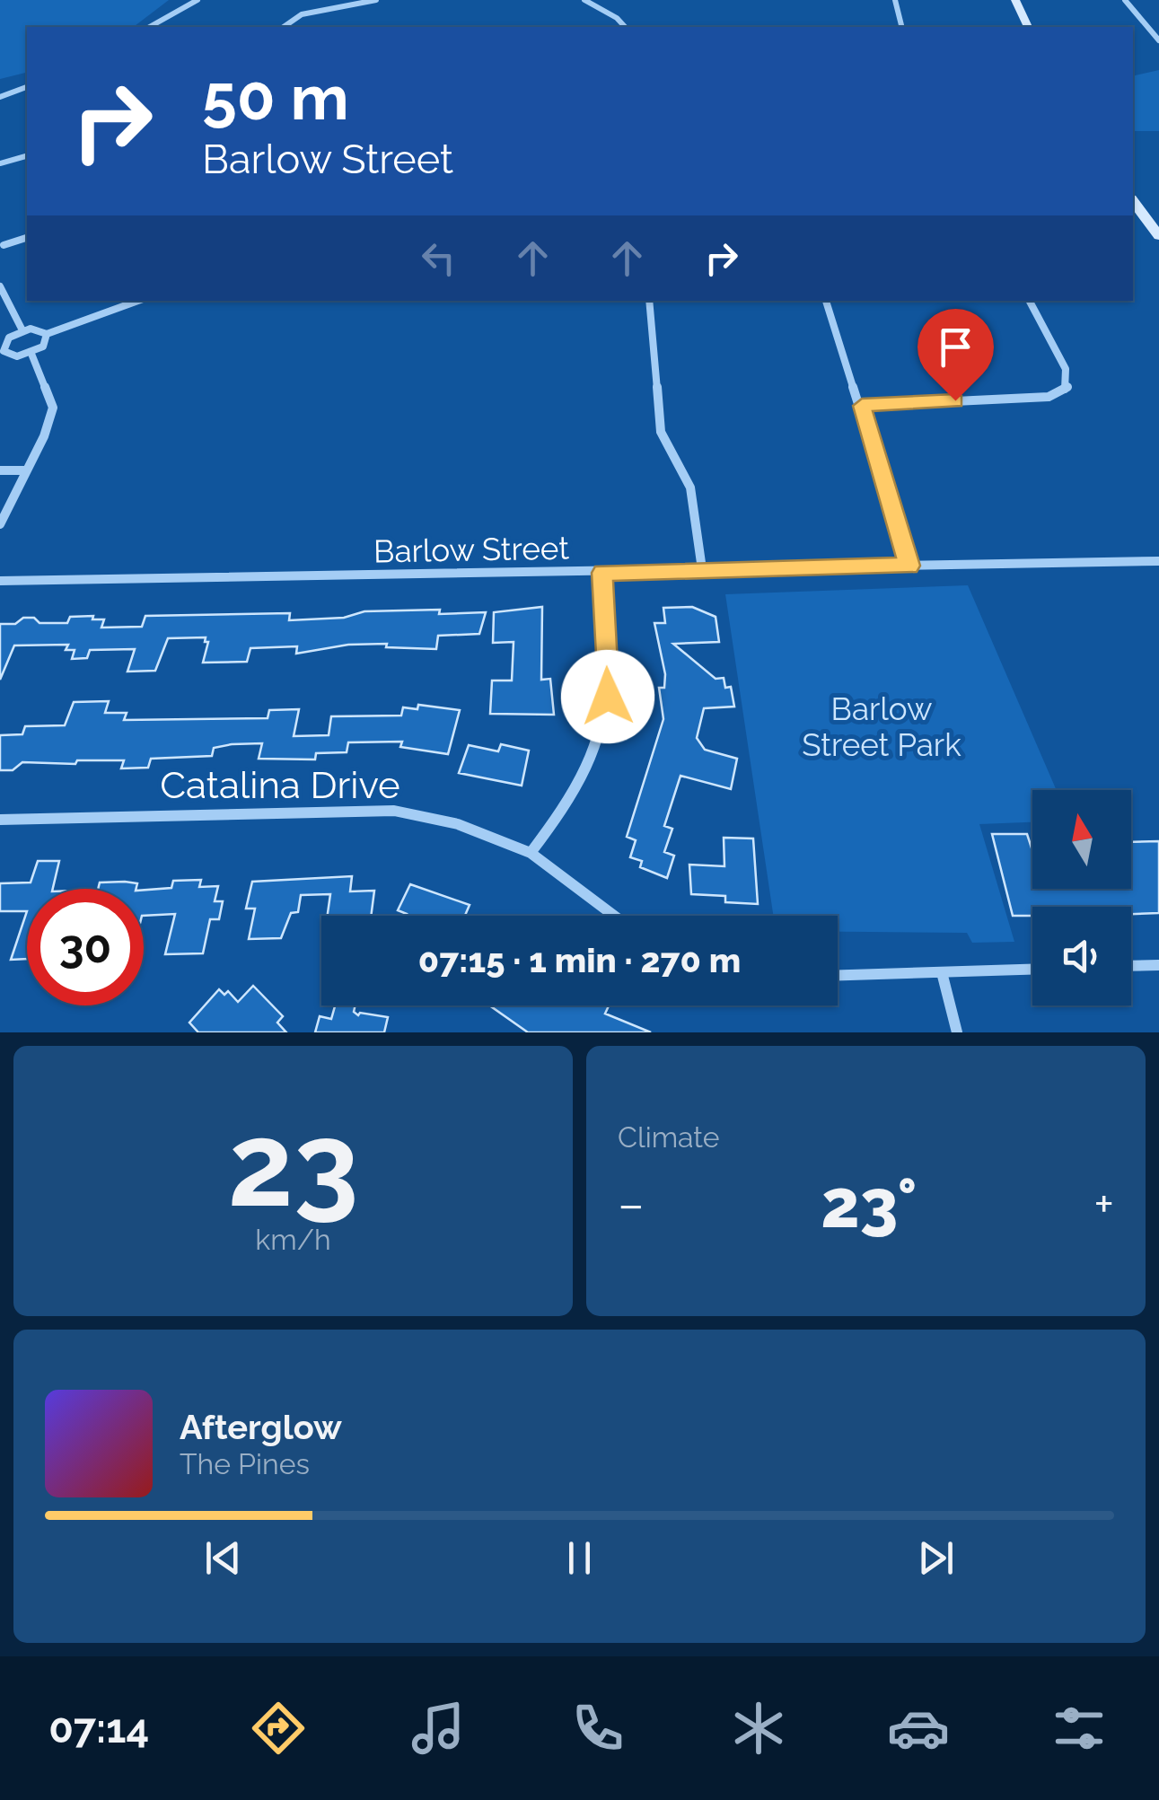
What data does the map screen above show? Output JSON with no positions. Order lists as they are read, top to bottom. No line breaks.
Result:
{"streets":{"street":["Barlow Street","Catalina Drive"]},"parks":["Barlow Street Park"],"north":"top","page":{"turn":["50 m","Barlow Street"],"limit":"30","trip":"07:15 · 1 min · 270 m","tile":[["23","km/h"],"Climate"],"heat":["−","23°","+"],"song":["Afterglow","The Pines"],"tabs":"07:14"}}
